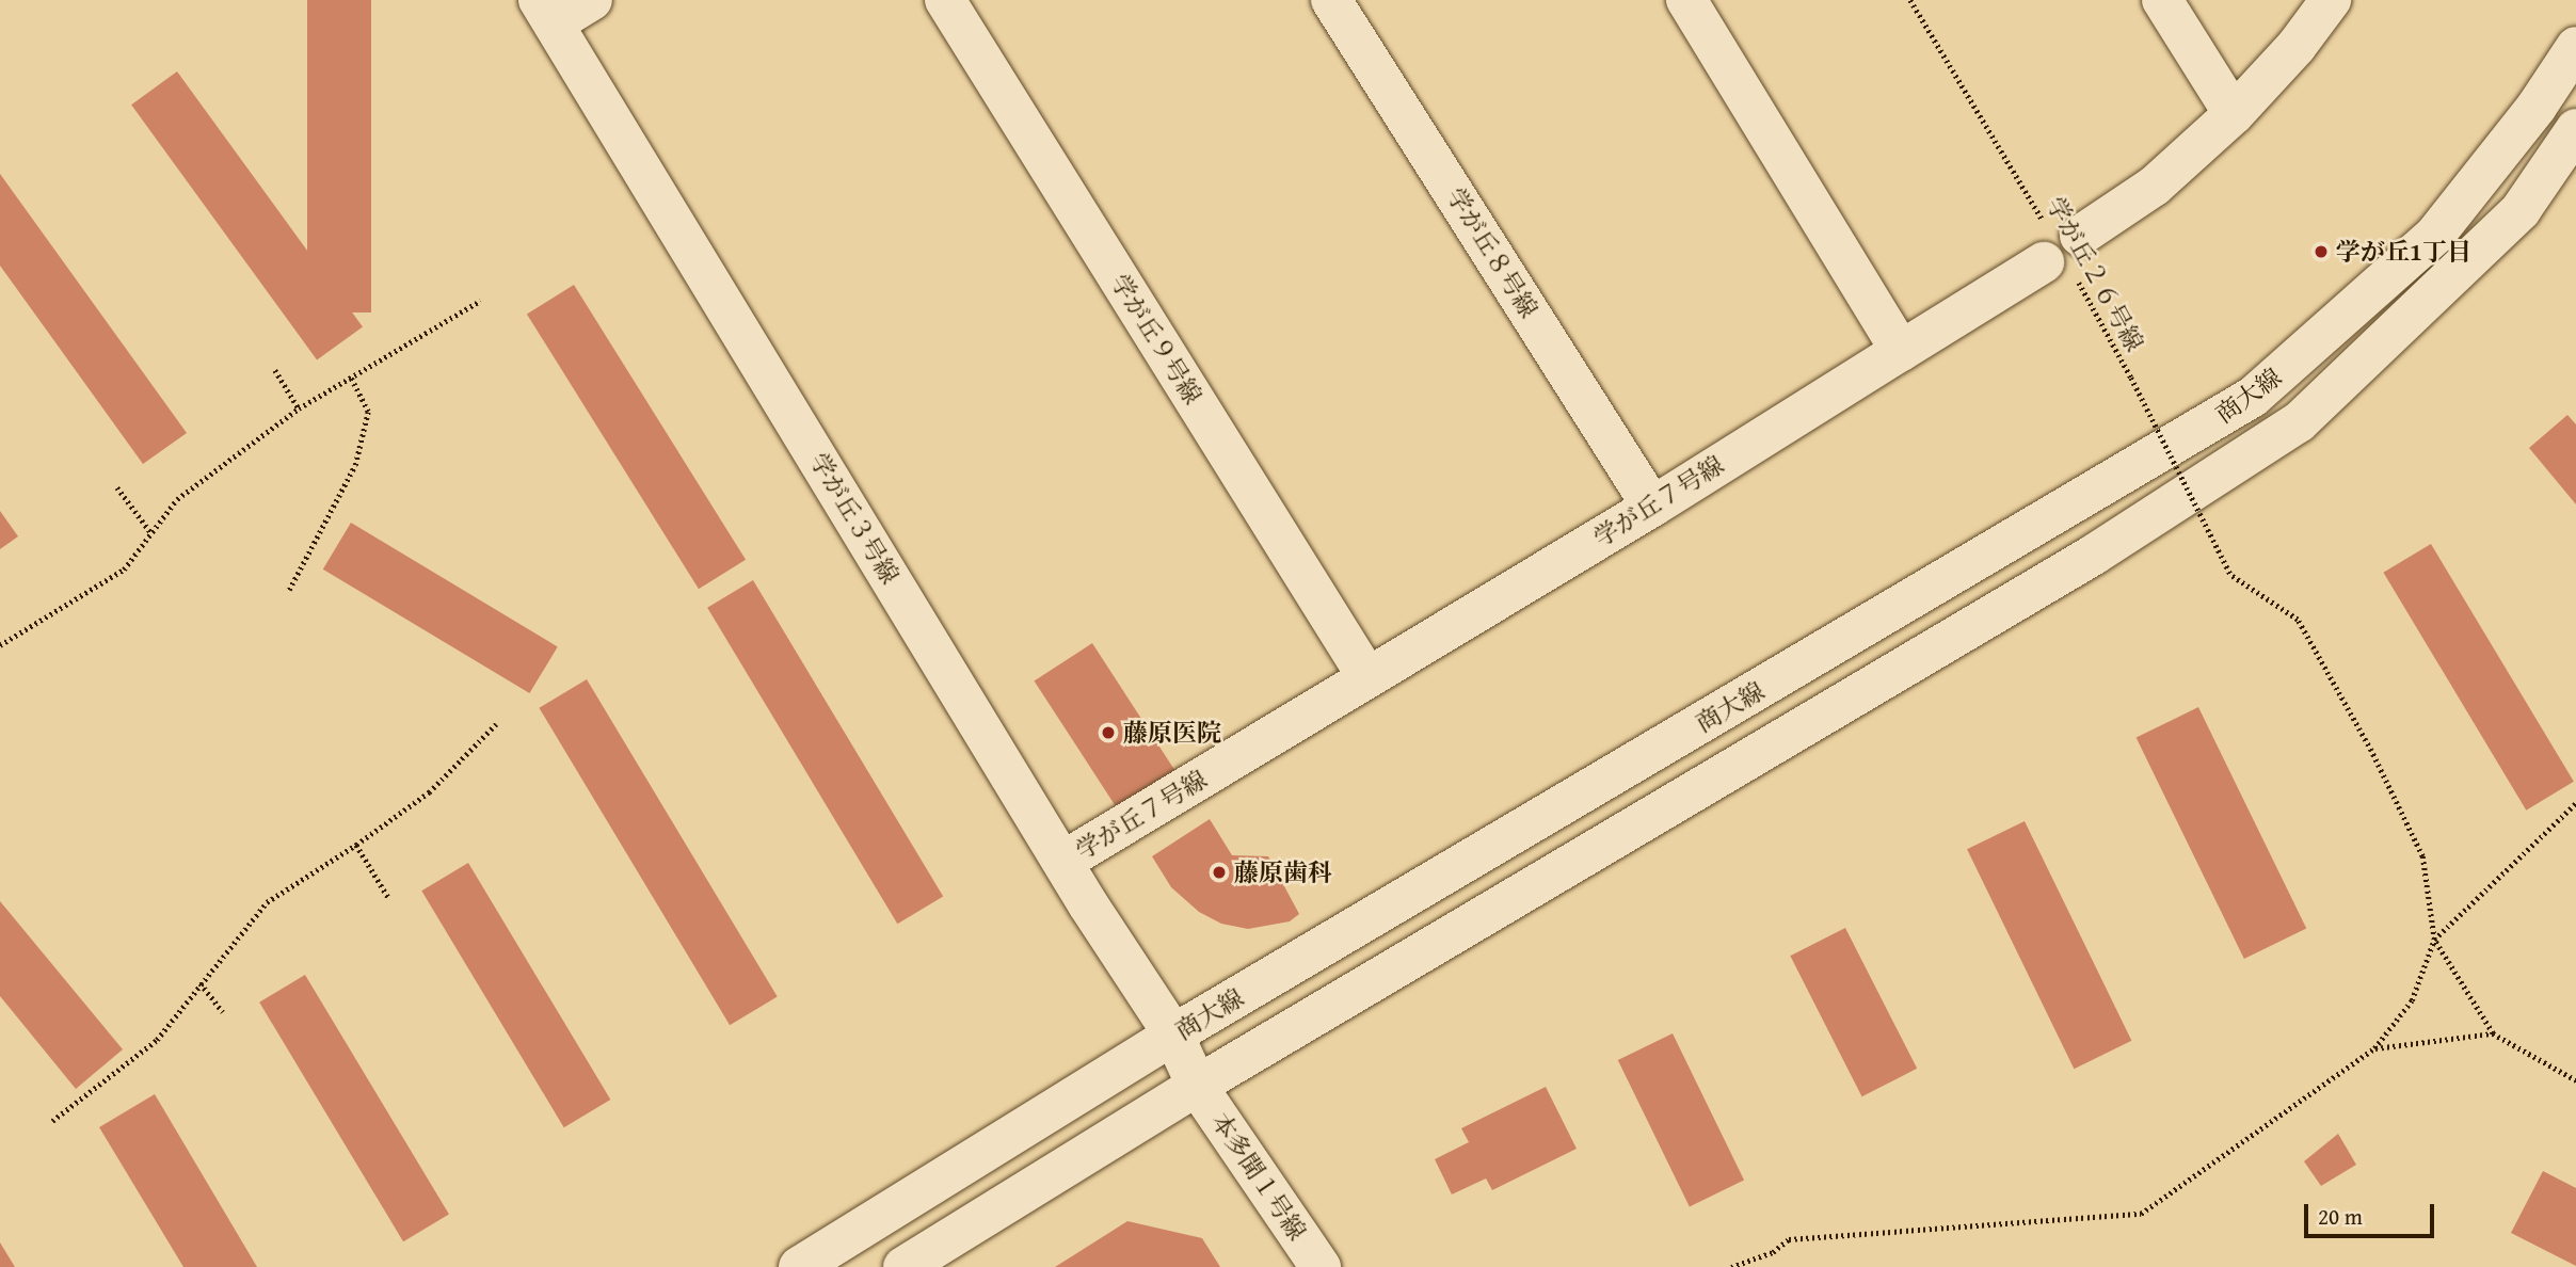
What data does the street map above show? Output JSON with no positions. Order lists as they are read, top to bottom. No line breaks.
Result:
{"streets":{"street":["学が丘８号線","学が丘９号線","商大線","学が丘７号線","学が丘３号線","本多聞１号線"],"path":["学が丘２６号線"]},"crossings":[["学が丘８号線","学が丘７号線"],["学が丘２６号線","学が丘７号線"],["学が丘９号線","学が丘７号線"],["商大線","学が丘３号線"],["商大線","本多聞１号線"],["学が丘７号線","学が丘３号線"],["学が丘３号線","本多聞１号線"]],"places":["学が丘1丁目","藤原医院","藤原歯科"],"scale_bar":"20 m"}
